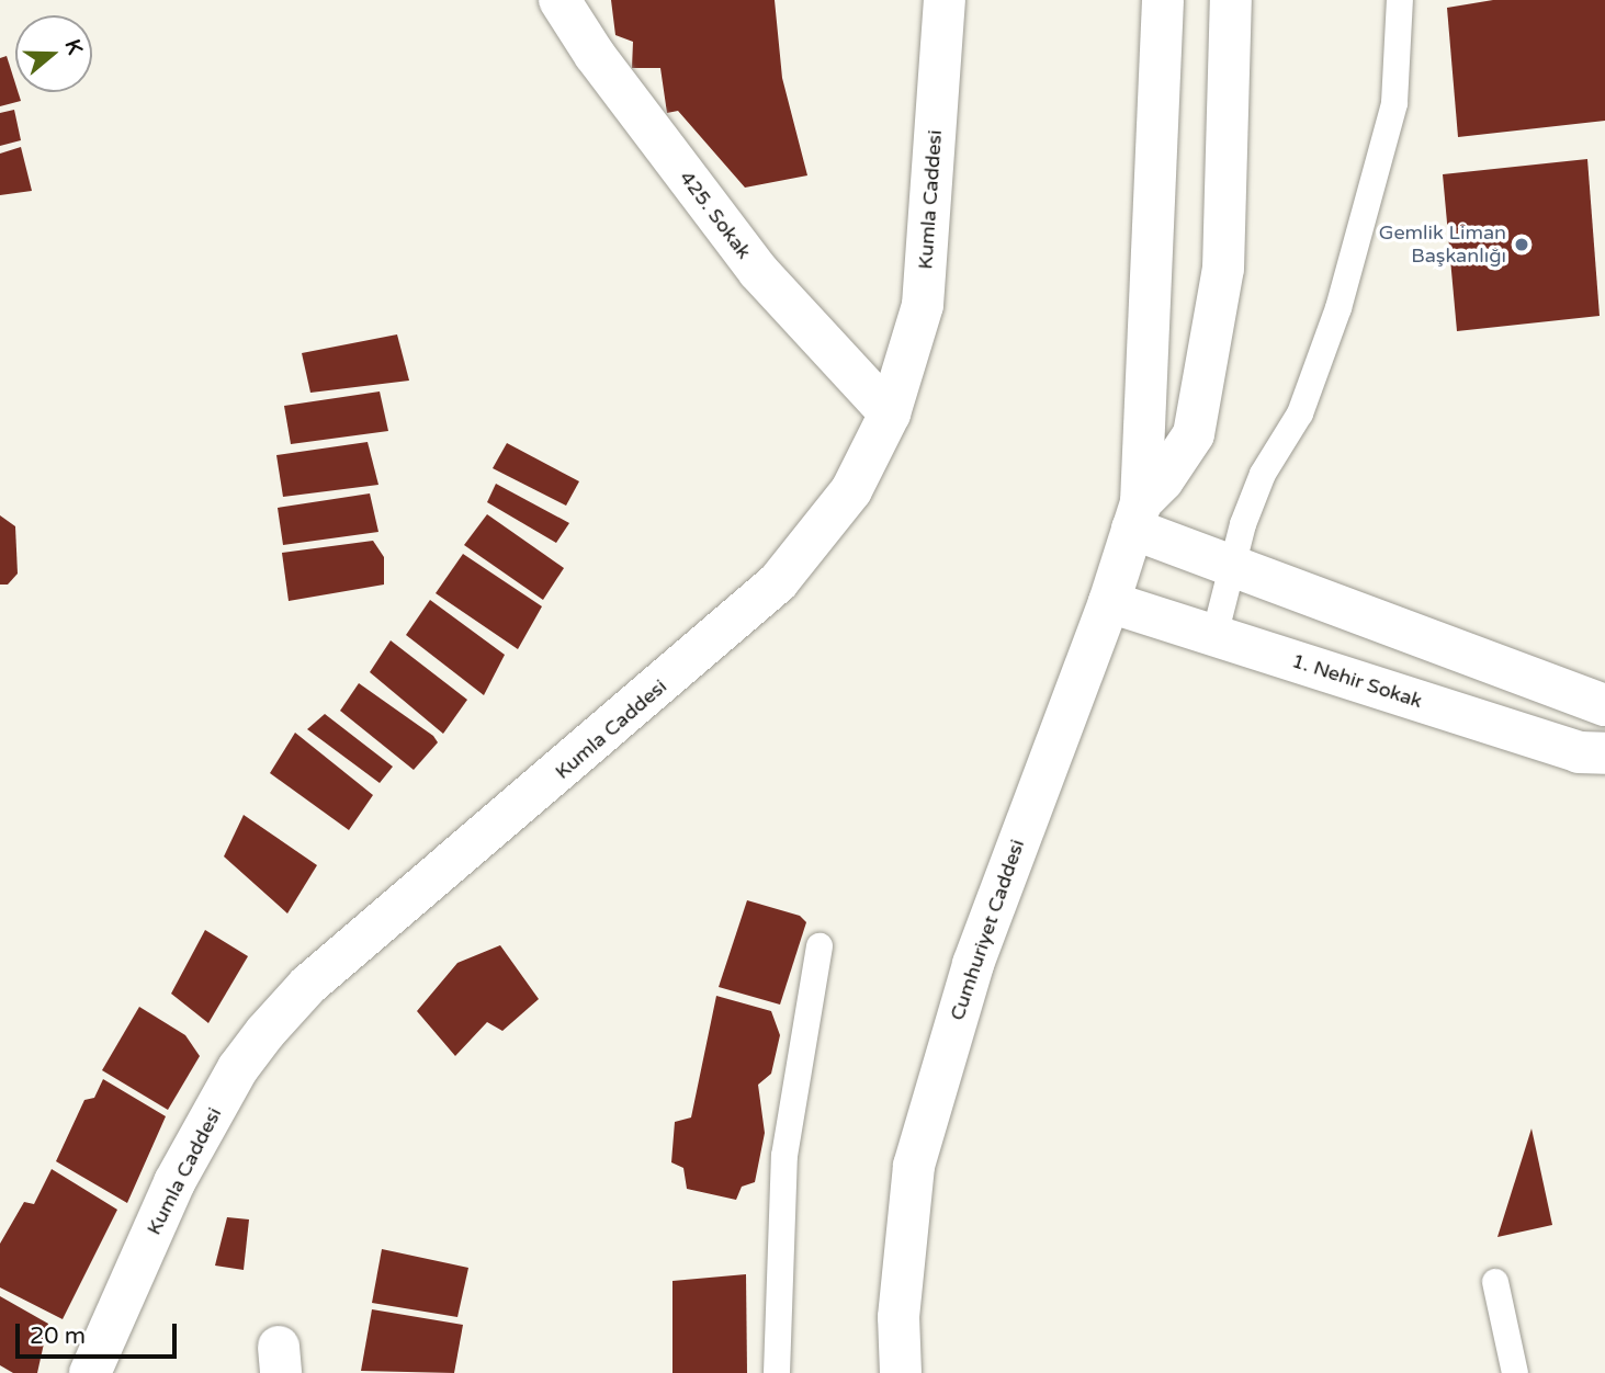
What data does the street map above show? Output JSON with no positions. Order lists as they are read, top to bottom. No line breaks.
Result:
{"streets":{"street":["Kumla Caddesi","425. Sokak","1. Nehir Sokak","Cumhuriyet Caddesi"]},"crossings":[["Kumla Caddesi","425. Sokak"],["1. Nehir Sokak","Cumhuriyet Caddesi"]],"places":["Gemlik Liman Başkanlığı"],"scale_bar":"20 m","north":"right"}
